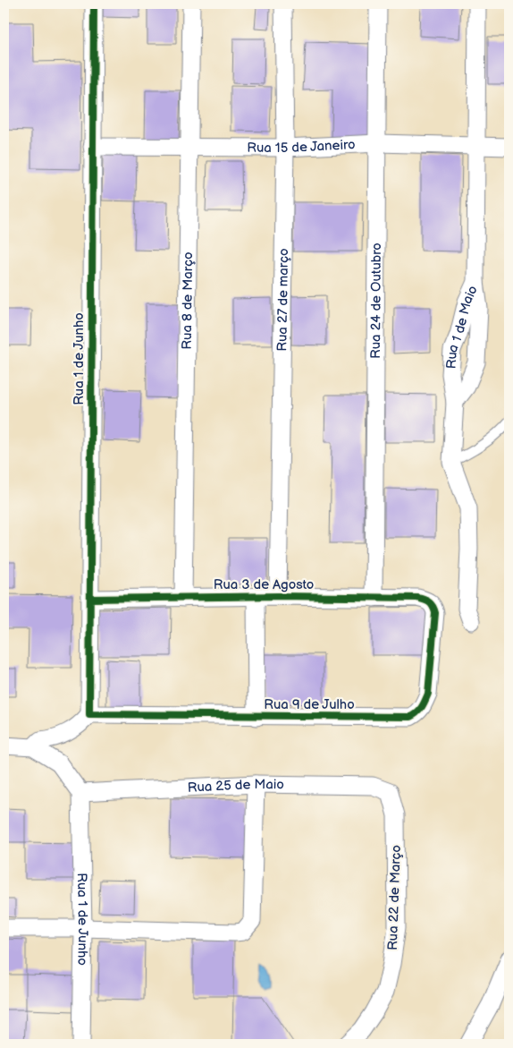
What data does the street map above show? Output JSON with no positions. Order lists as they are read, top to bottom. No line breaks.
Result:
{"streets":{"street":["Rua 15 de Janeiro","Rua 27 de março","Rua 8 de Março","Rua 24 de Outubro","Rua 1 de Maio","Rua 1 de Junho","Rua 3 de Agosto","Rua 9 de Julho","Rua 25 de Maio","Rua 22 de Março"]},"crossings":[["Rua 15 de Janeiro","Rua 27 de março"],["Rua 15 de Janeiro","Rua 8 de Março"],["Rua 15 de Janeiro","Rua 24 de Outubro"],["Rua 15 de Janeiro","Rua 1 de Maio"],["Rua 15 de Janeiro","Rua 1 de Junho"],["Rua 27 de março","Rua 3 de Agosto"],["Rua 8 de Março","Rua 3 de Agosto"],["Rua 24 de Outubro","Rua 3 de Agosto"],["Rua 1 de Junho","Rua 3 de Agosto"],["Rua 1 de Junho","Rua 9 de Julho"],["Rua 1 de Junho","Rua 25 de Maio"],["Rua 3 de Agosto","Rua 9 de Julho"],["Rua 25 de Maio","Rua 22 de Março"]]}
